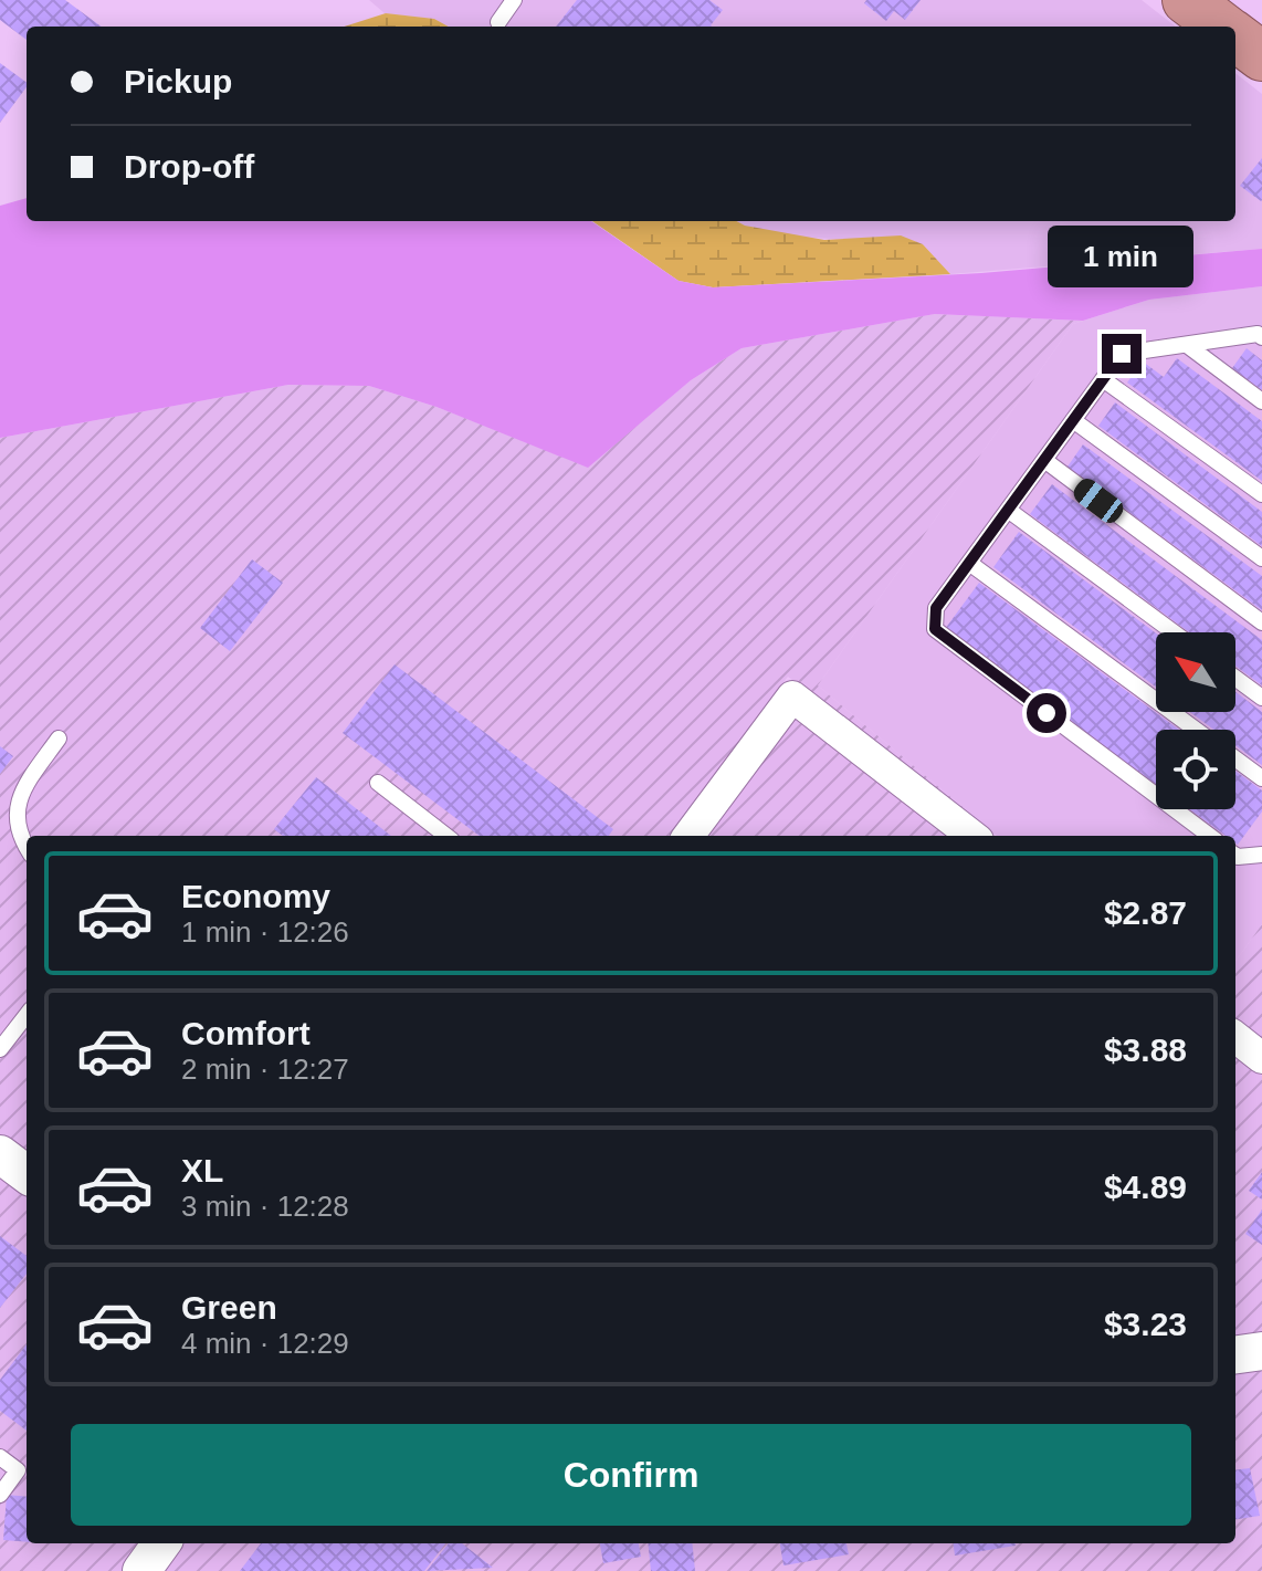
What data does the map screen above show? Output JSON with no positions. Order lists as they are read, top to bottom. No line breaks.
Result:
{"north":"top left","page":{"banner":["Pickup","Drop-off"],"bubble":"1 min","list":[{"name":"Economy","note":"1 min · 12:26","value":"$2.87"},{"name":"Comfort","note":"2 min · 12:27","value":"$3.88"},{"name":"XL","note":"3 min · 12:28","value":"$4.89"},{"name":"Green","note":"4 min · 12:29","value":"$3.23"}],"buttons":"Confirm"}}
